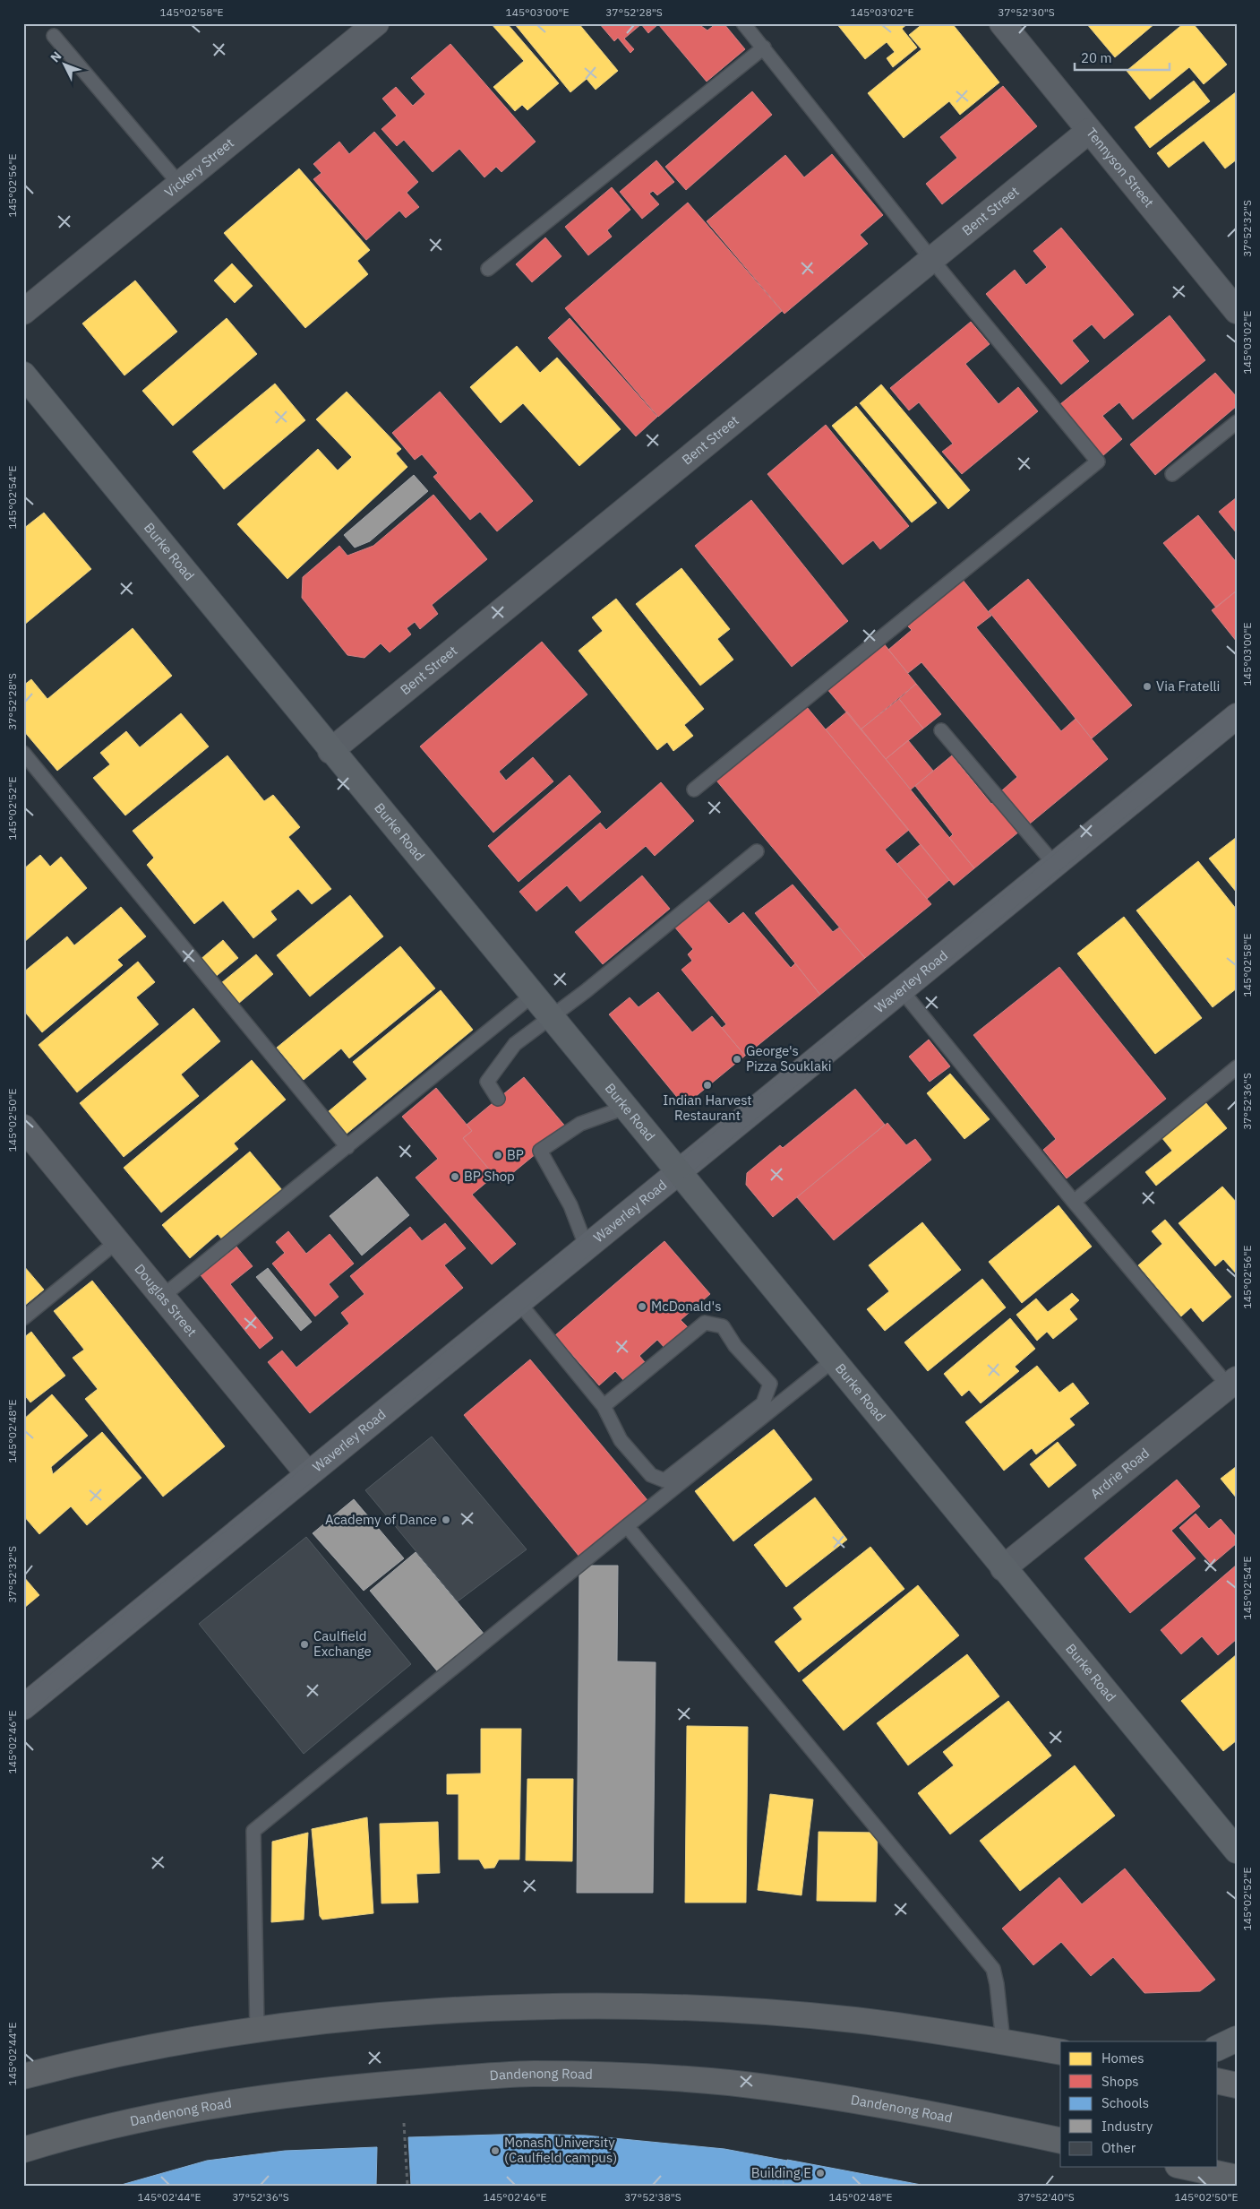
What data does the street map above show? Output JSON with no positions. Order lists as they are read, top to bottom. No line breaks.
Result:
{"streets":{"highway":["Dandenong Road"],"main road":["Burke Road","Waverley Road"],"street":["Tennyson Street","Vickery Street","Bent Street","Douglas Street","Ardrie Road"]},"crossings":[["Tennyson Street","Bent Street"],["Bent Street","Burke Road"],["Burke Road","Waverley Road"],["Burke Road","Ardrie Road"],["Waverley Road","Douglas Street"]],"places":["Via Fratelli","George's Pizza Souklaki","Indian Harvest Restaurant","BP","BP Shop","McDonald's","Academy of Dance","Caulfield Exchange","Monash University (Caulfield campus)","Building E"],"legend":["Homes","Shops","Schools","Industry","Other"],"scale_bar":"20 m","north":"top left","coordinates":["145°02'58\"E","145°03'00\"E","37°52'28\"S","145°03'02\"E","37°52'30\"S","145°02'56\"E","37°52'32\"S","145°02'54\"E","145°02'52\"E","37°52'36\"S","145°02'50\"E","145°02'48\"E","145°02'46\"E","145°02'44\"E","37°52'38\"S","37°52'40\"S"]}
